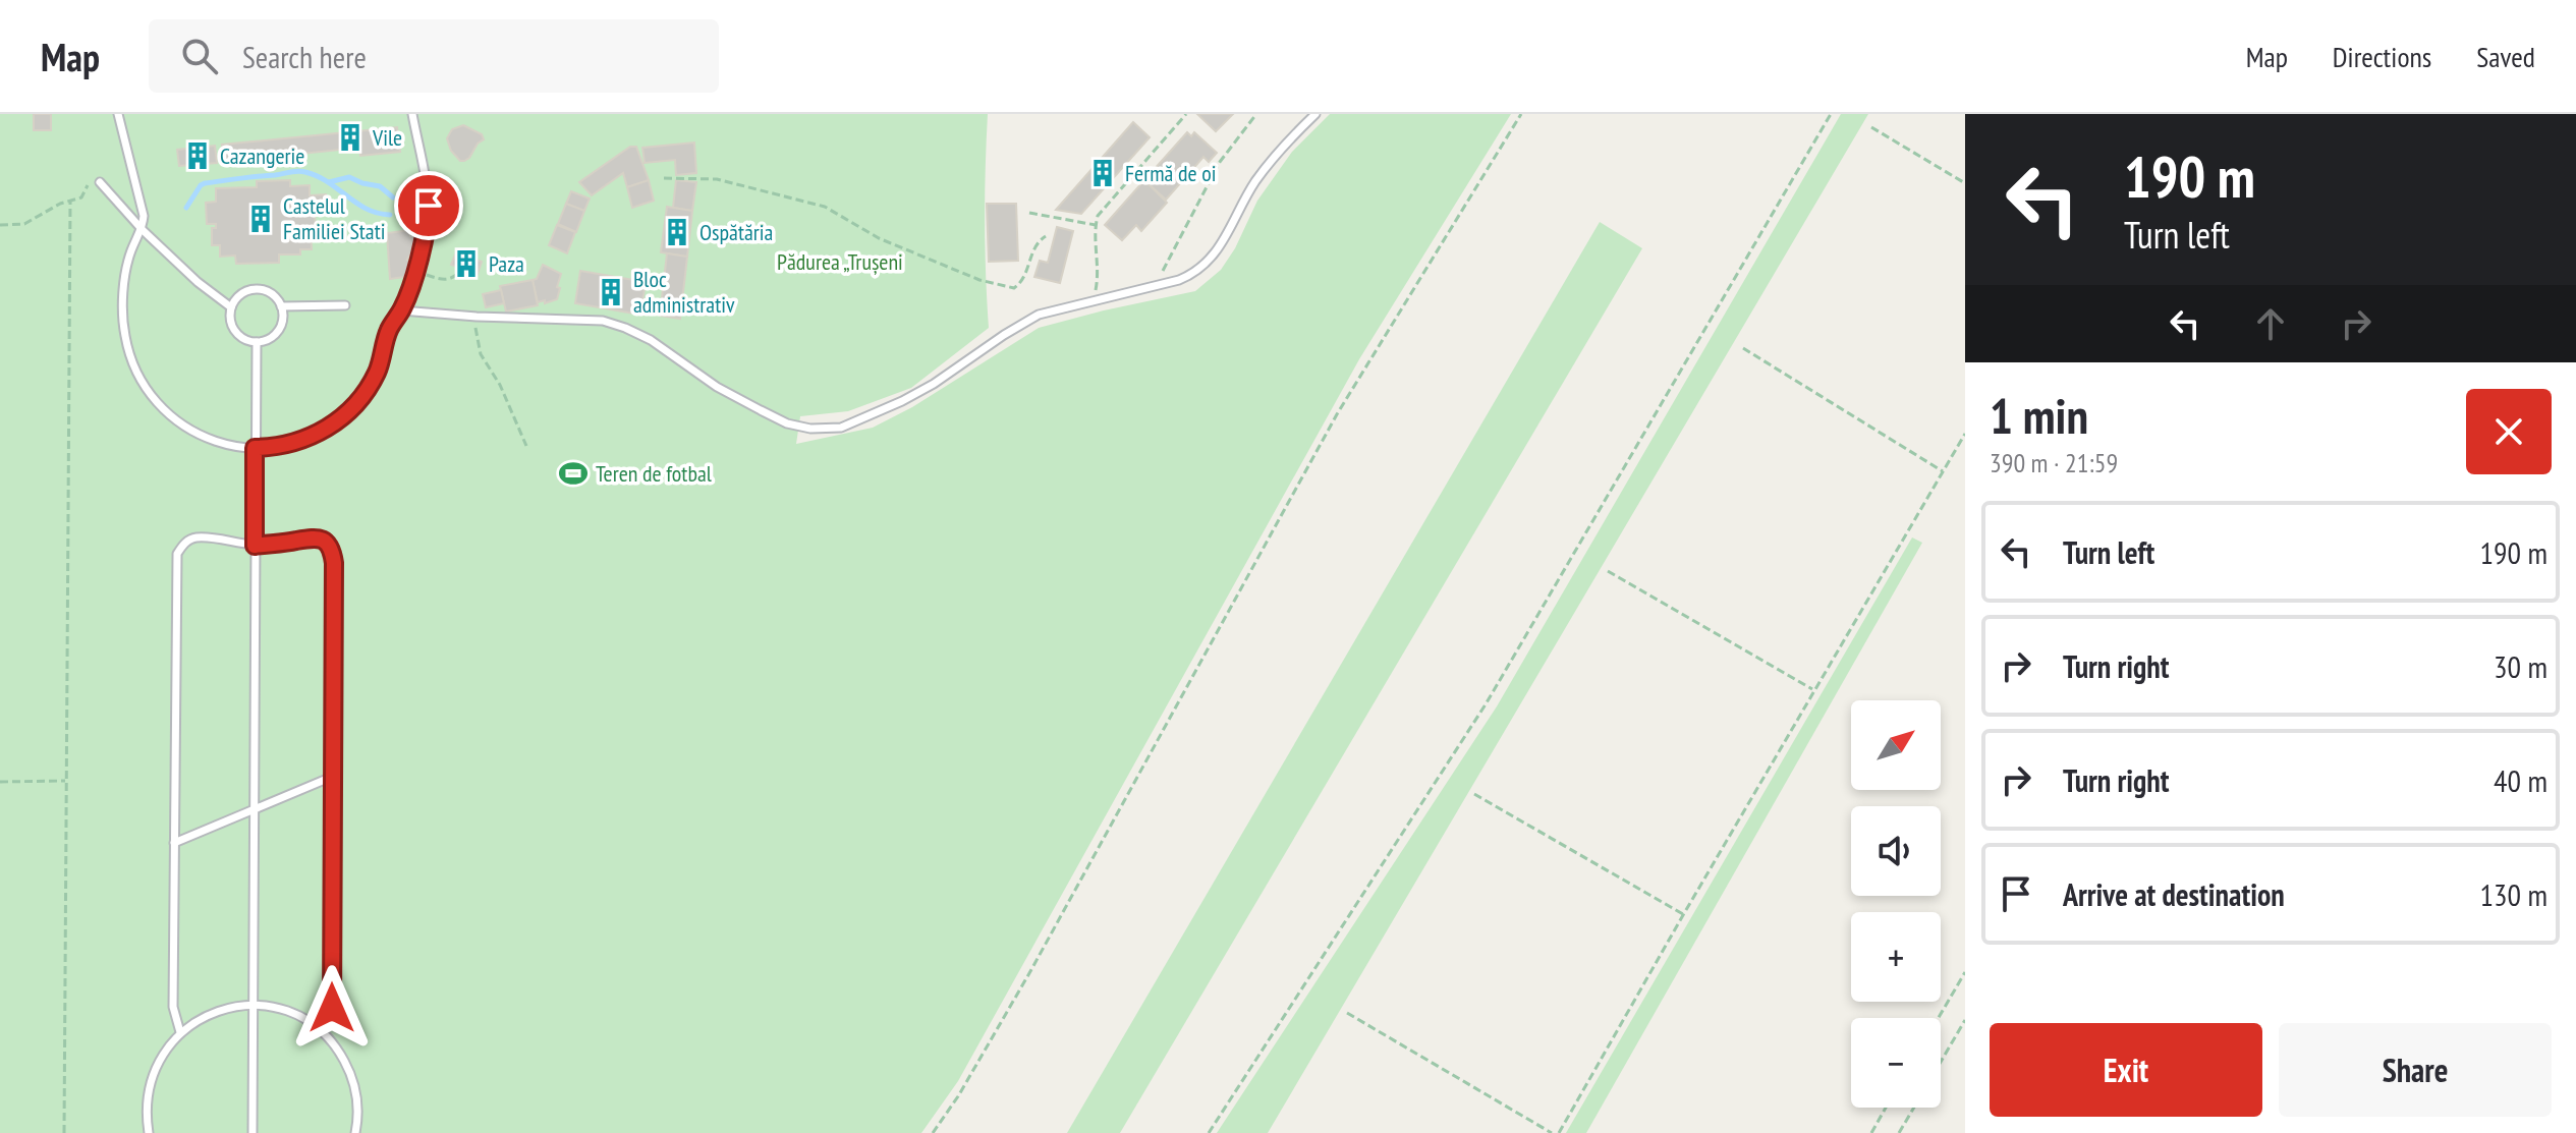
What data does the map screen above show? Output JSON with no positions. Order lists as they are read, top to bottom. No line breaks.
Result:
{"parks":["Pădurea „Trușeni"],"places":{"building":["Vile","Cazangerie","Fermă de oi","Castelul Familiei Stati","Ospătăria","Paza","Bloc administrativ"],"sports":["Teren de fotbal"]},"north":"top right","page":{"header":"Map","search":"Search here","nav":["Map","Directions","Saved"],"turn":["190 m","Turn left"],"heading":["1 min","390 m · 21:59"],"list":[{"name":"Turn left","value":"190 m"},{"name":"Turn right","value":"30 m"},{"name":"Turn right","value":"40 m"},{"name":"Arrive at destination","value":"130 m"}],"map_buttons":["+","−"],"buttons":["Exit","Share"]}}
